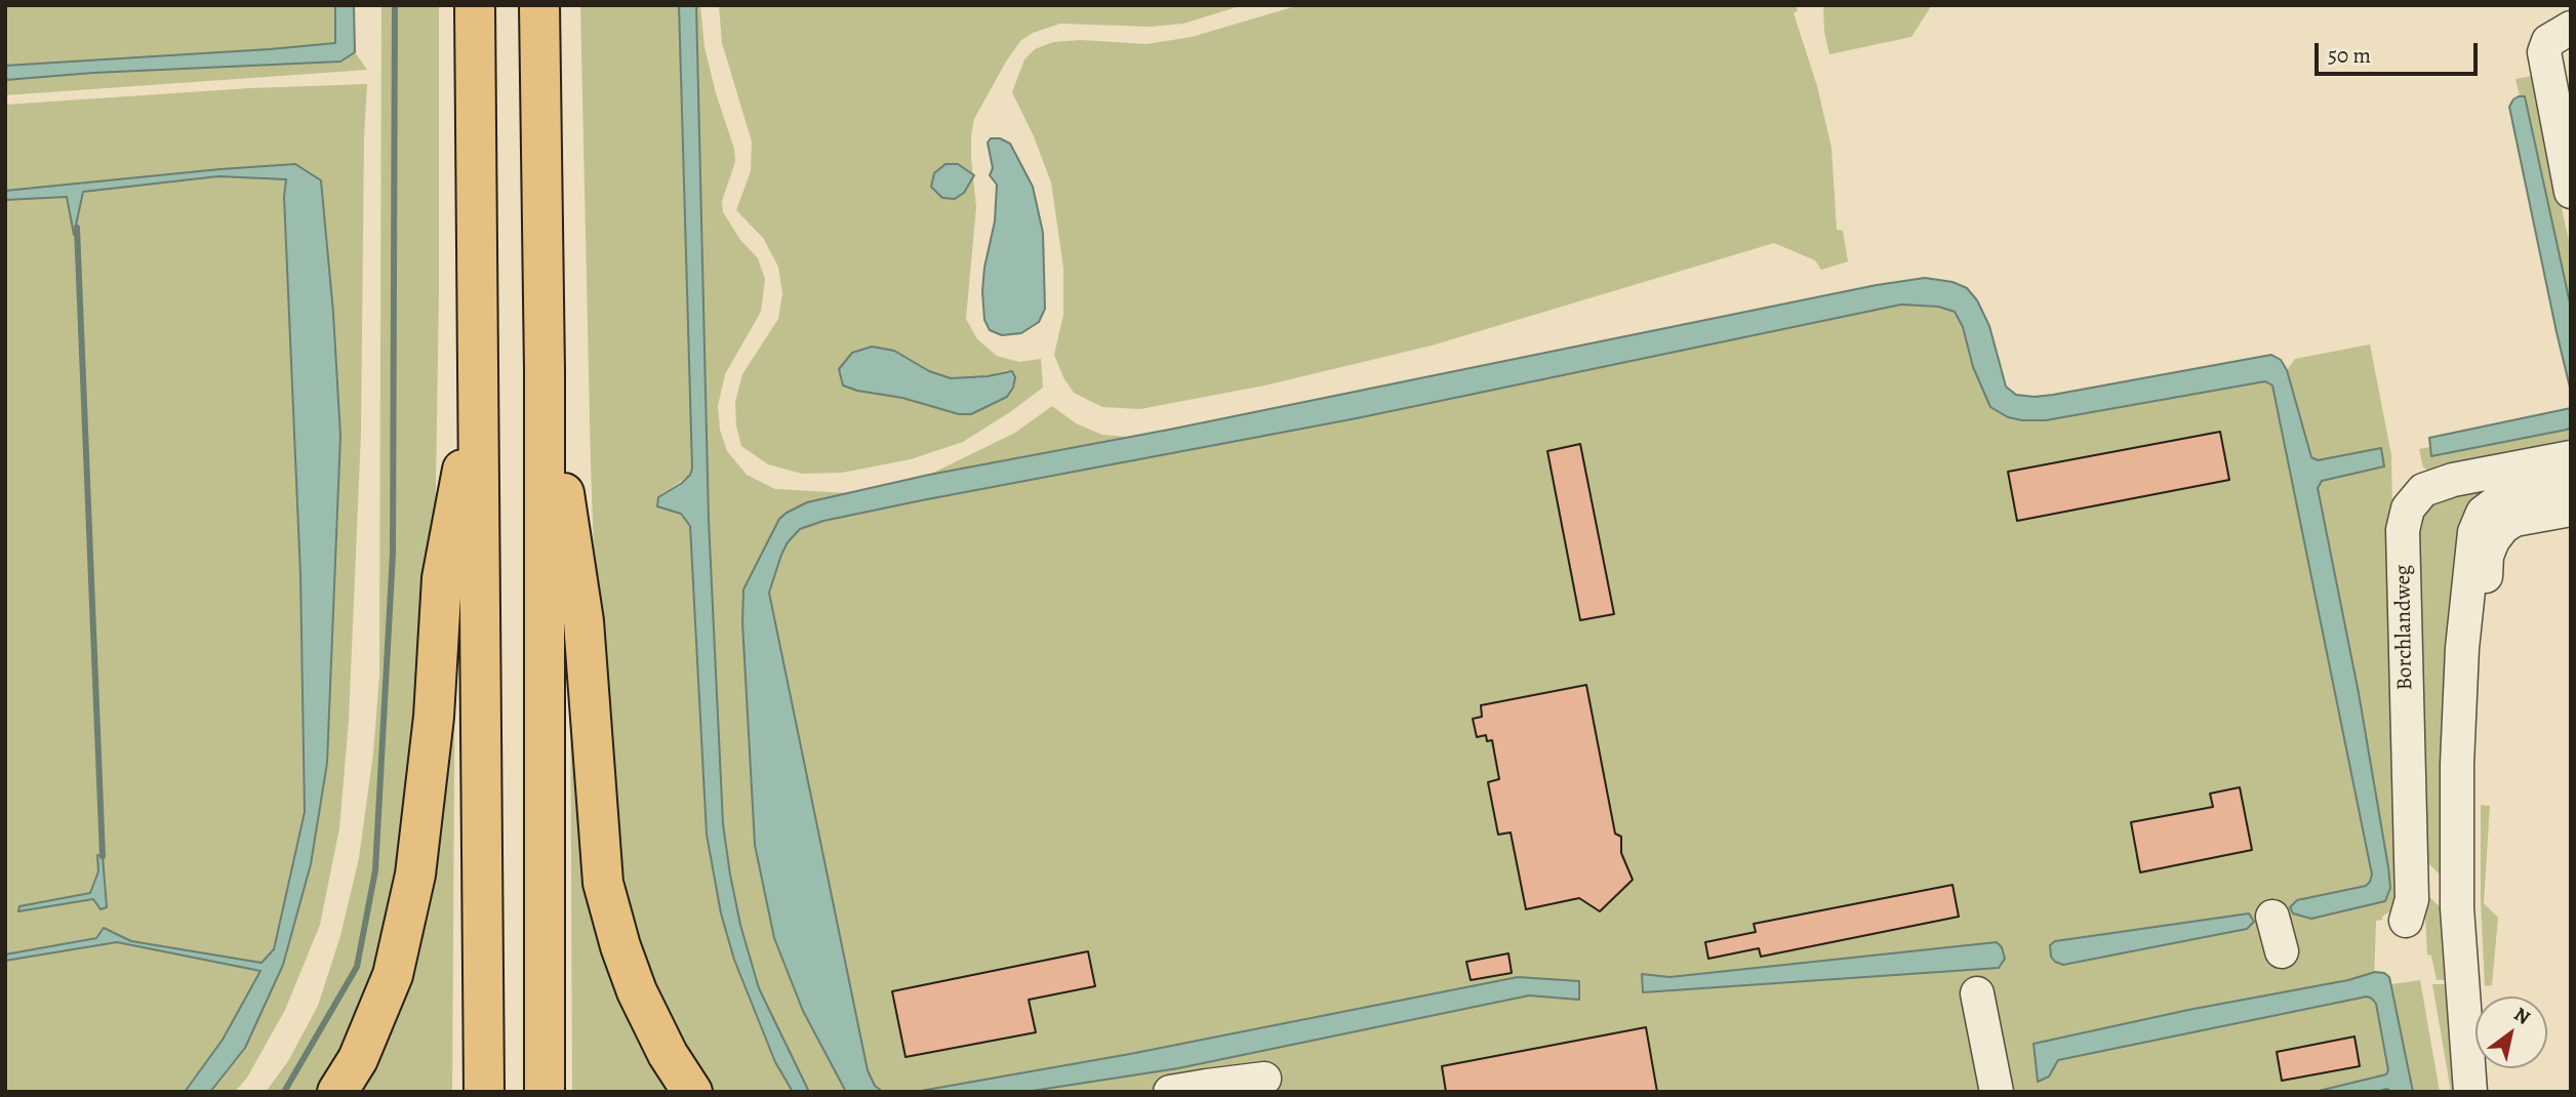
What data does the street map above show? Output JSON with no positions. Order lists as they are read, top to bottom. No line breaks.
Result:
{"streets":{"street":["Borchlandweg"]},"scale_bar":"50 m","north":"top right"}
